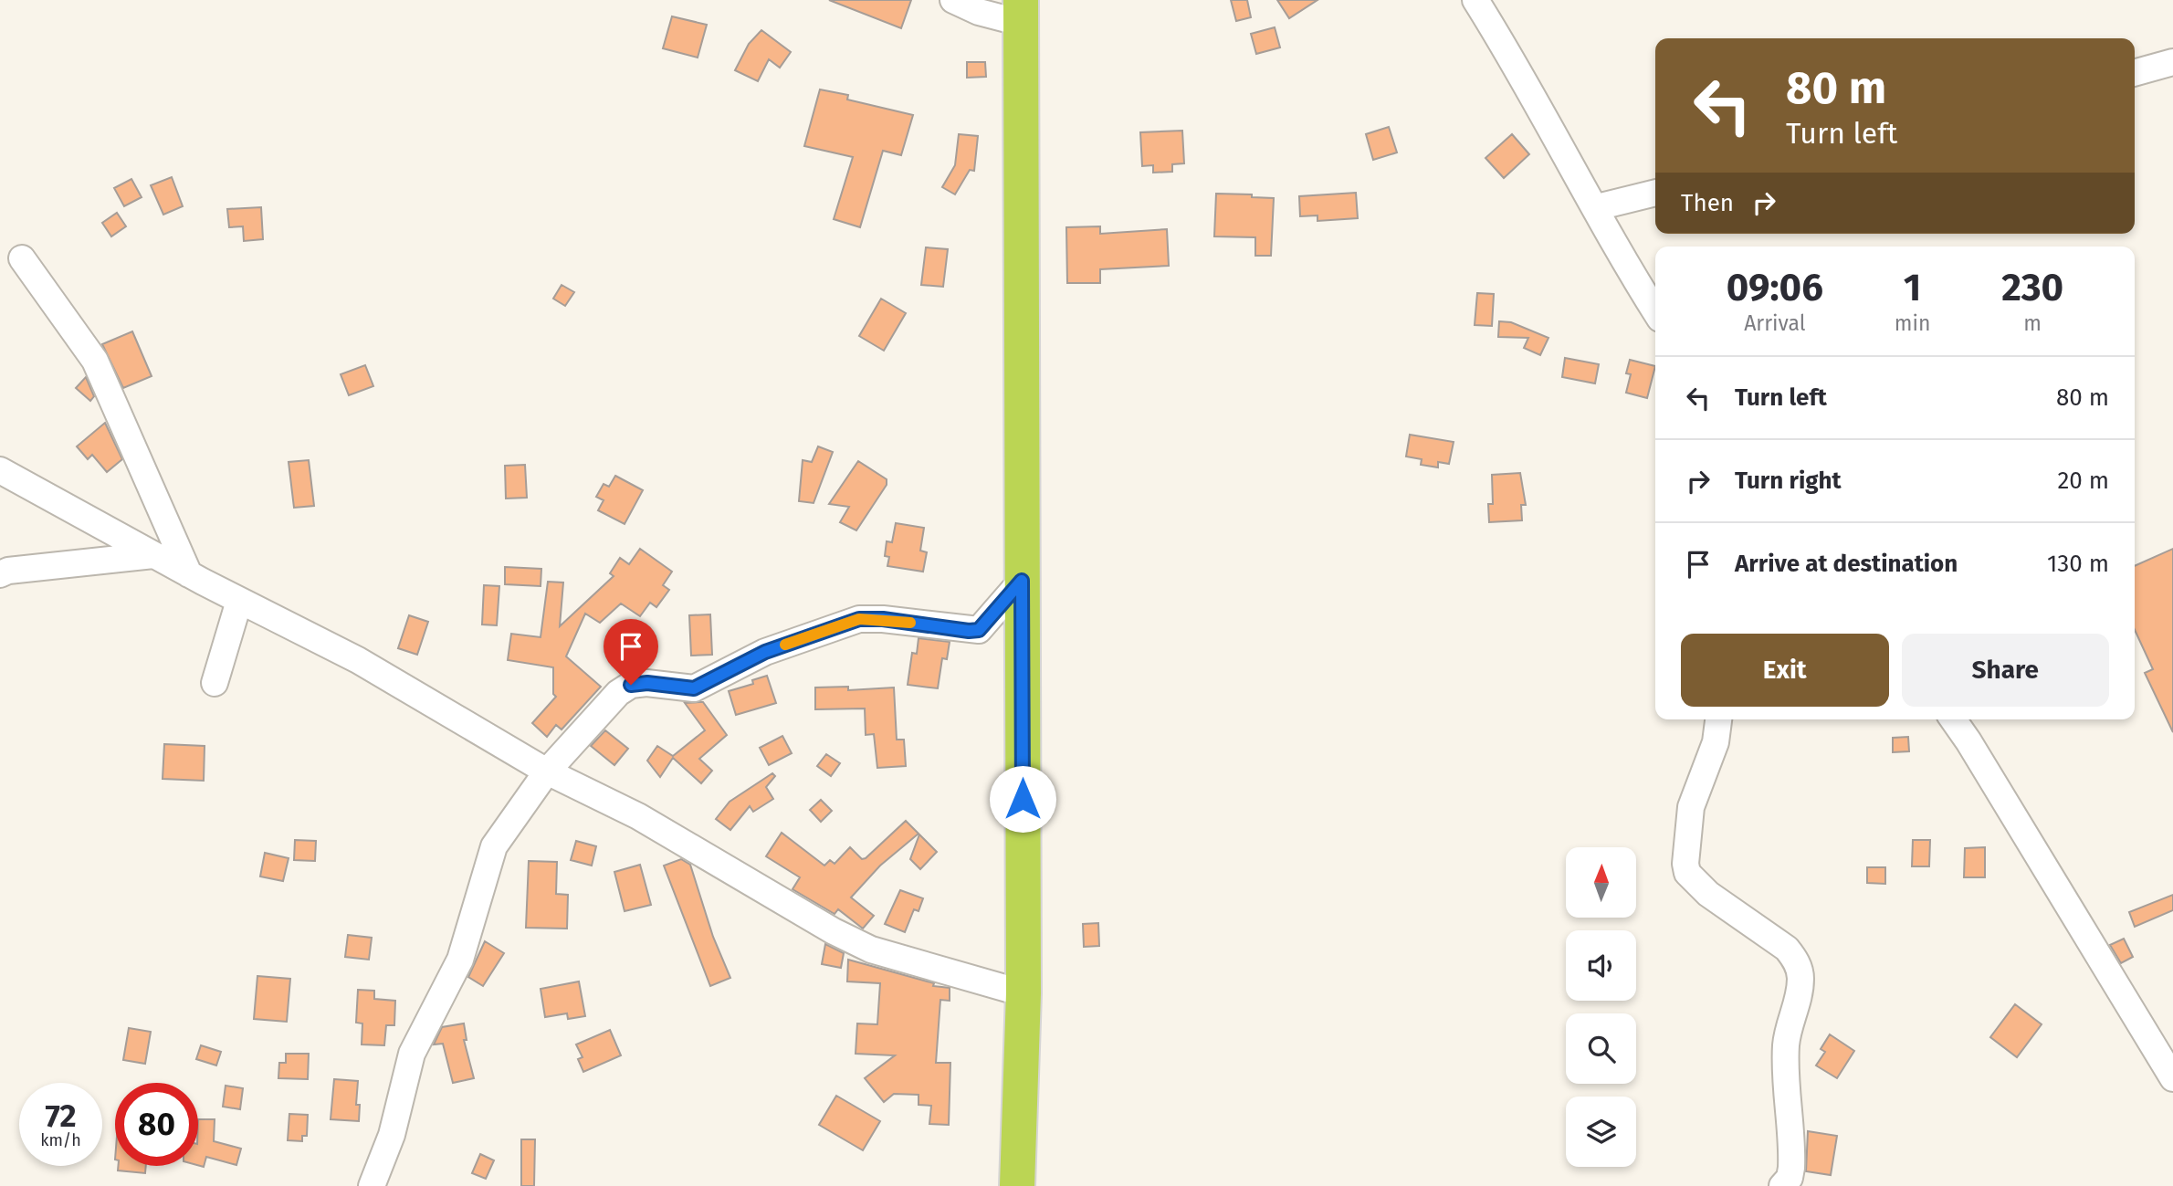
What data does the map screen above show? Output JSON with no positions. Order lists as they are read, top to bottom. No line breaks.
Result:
{"north":"top","page":{"turn":["80 m","Turn left"],"then":"Then","eta":["09:06","Arrival","1","min","230","m"],"list":[{"name":"Turn left","value":"80 m"},{"name":"Turn right","value":"20 m"},{"name":"Arrive at destination","value":"130 m"}],"buttons":["Exit","Share"],"speed":"72 km/h","limit":"80"}}
